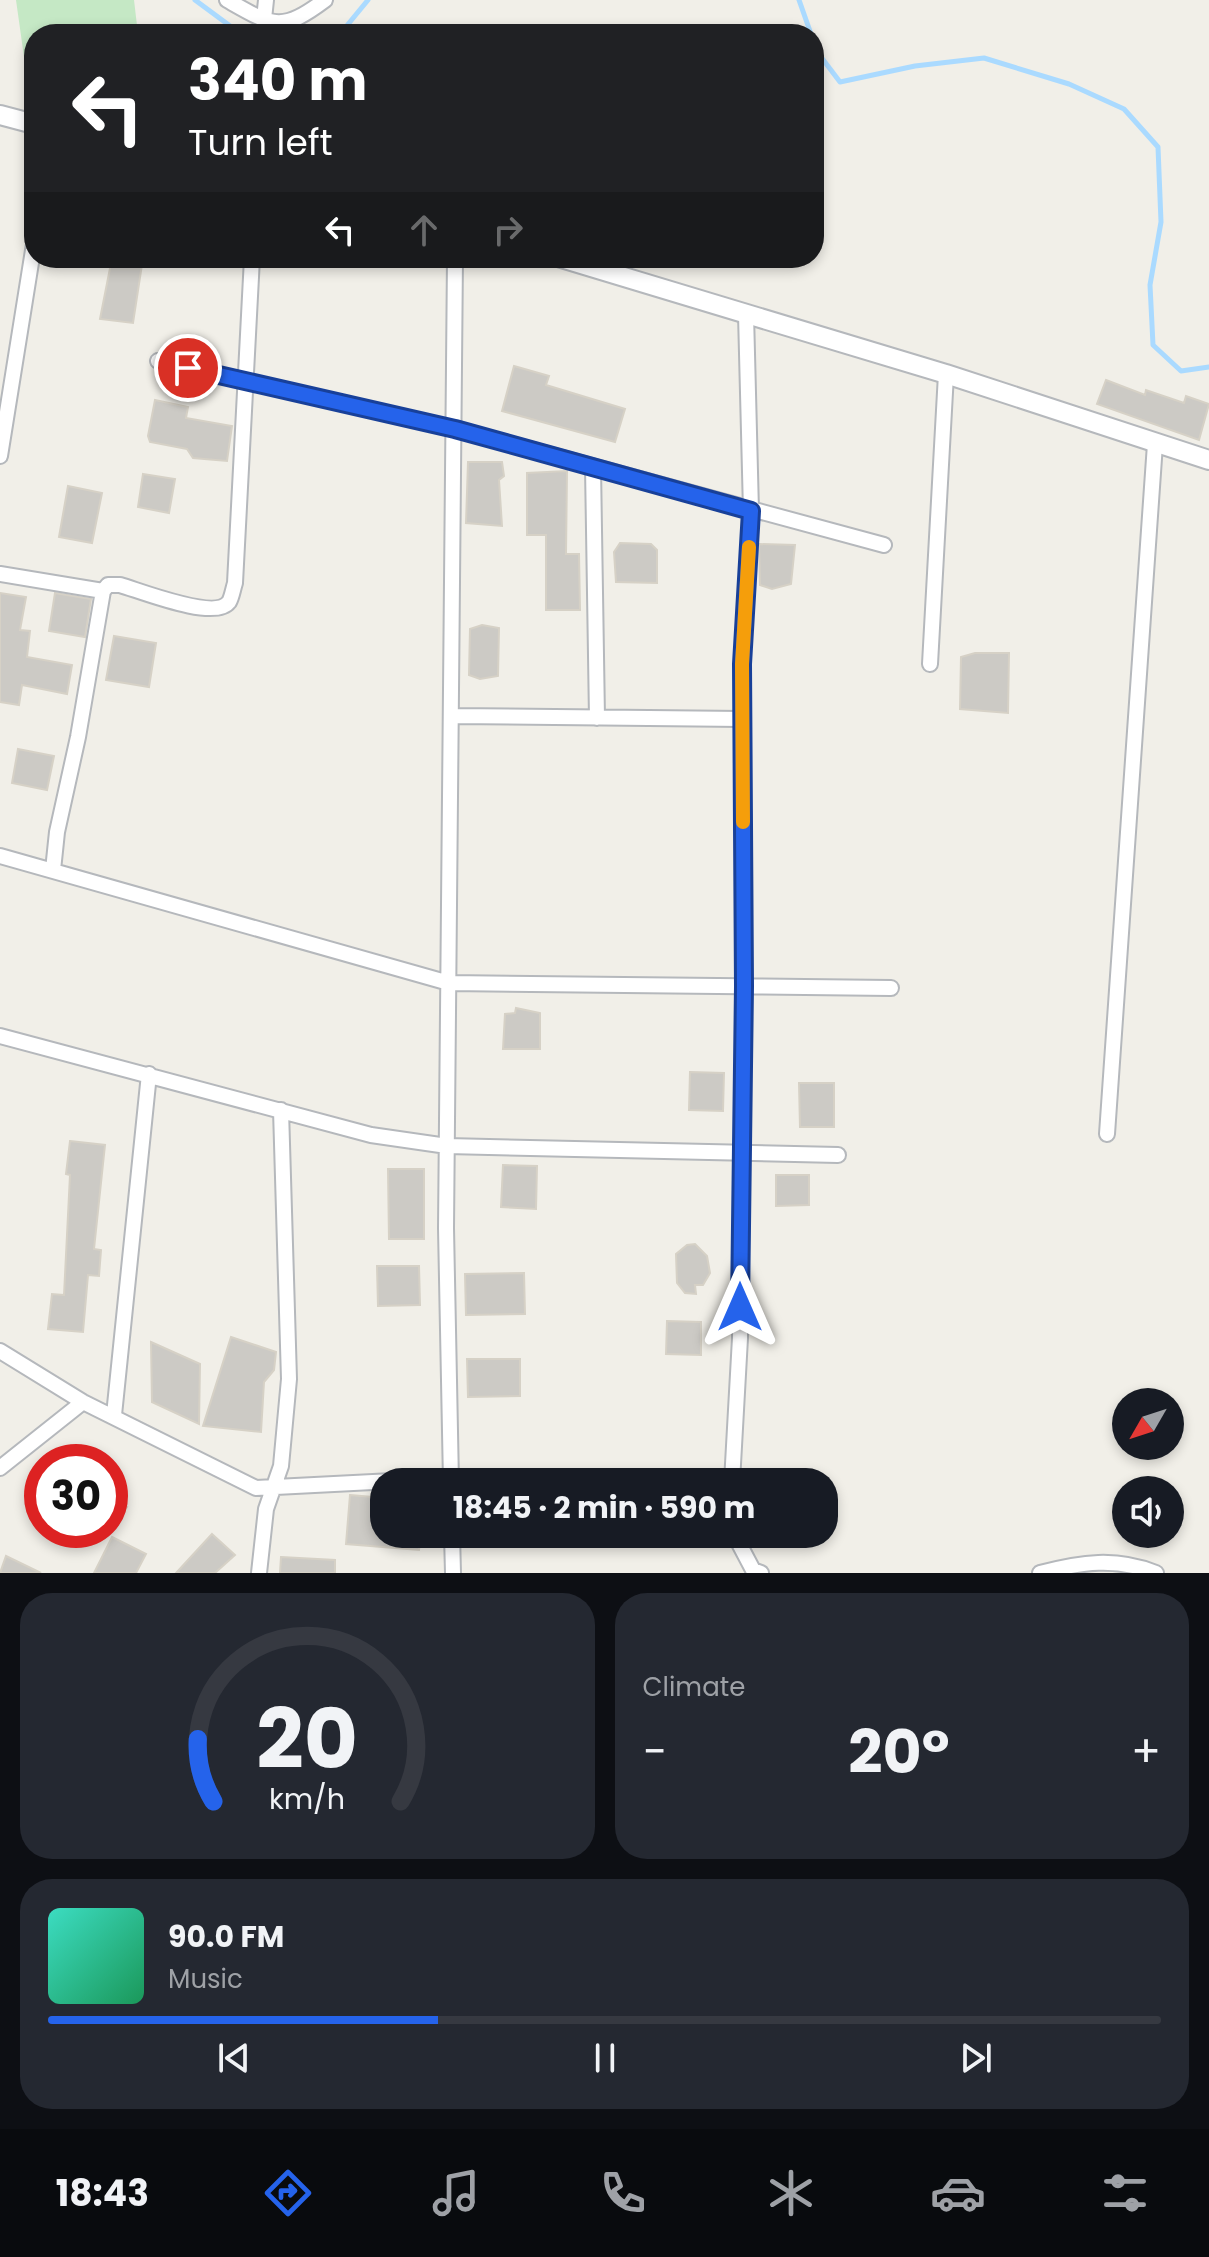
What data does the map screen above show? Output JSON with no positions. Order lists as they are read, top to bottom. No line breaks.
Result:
{"north":"bottom left","page":{"turn":["340 m","Turn left"],"limit":"30","trip":"18:45 · 2 min · 590 m","tile":"Climate","heat":["−","20°","+"],"song":["90.0 FM","Music"],"tabs":"18:43","gauge":["20","km/h"]}}
